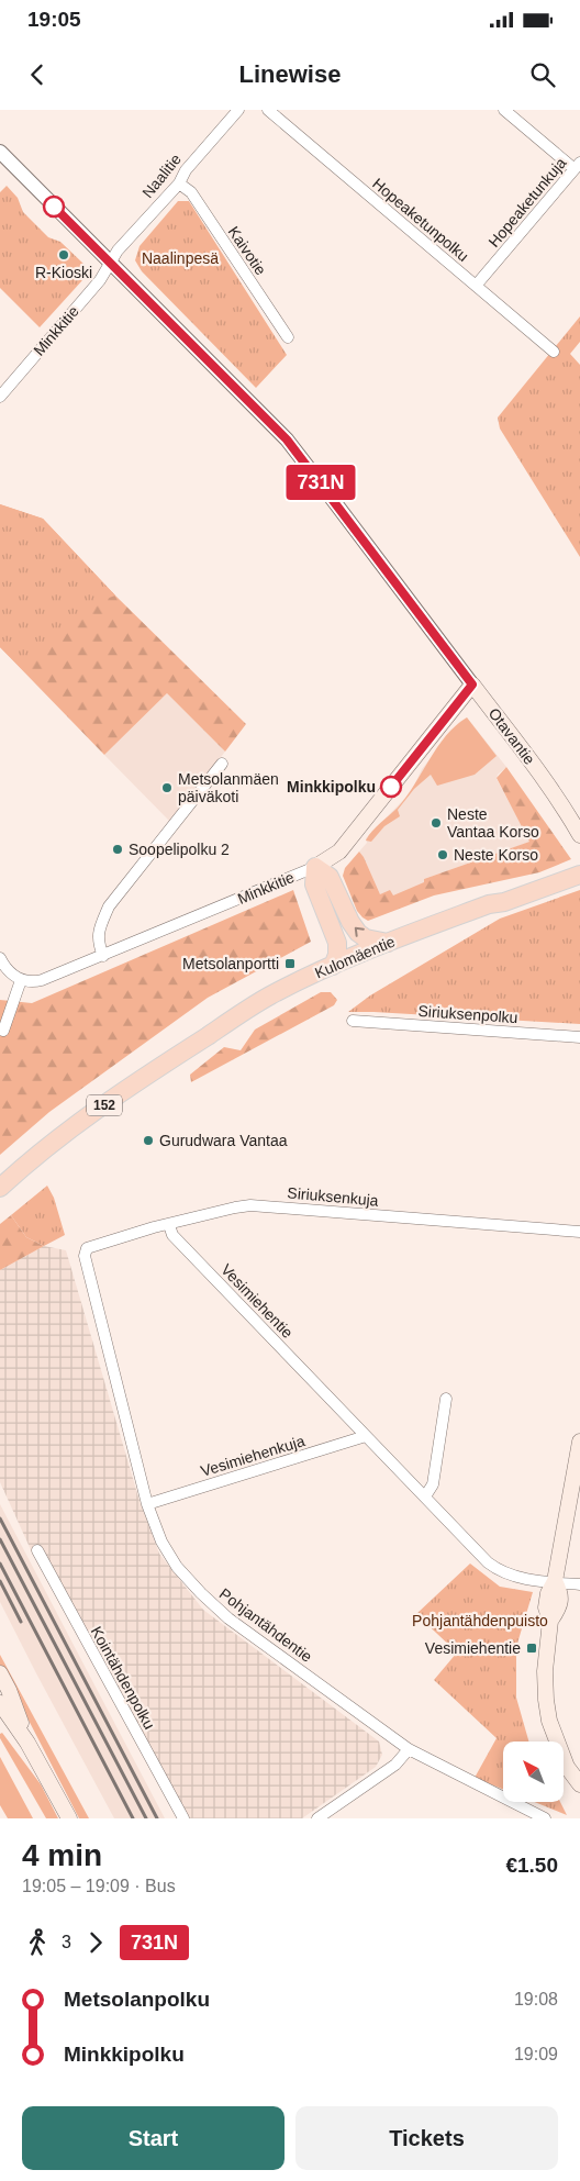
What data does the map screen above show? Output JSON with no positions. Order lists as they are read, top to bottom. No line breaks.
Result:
{"streets":{"main road":["Minkkitie","Otavantie","Kulomäentie","152"],"street":["Naalitie","Hopeaketunkuja","Hopeaketunpolku","Kaivotie","Siriuksenpolku","Siriuksenkuja","Vesimiehentie","Vesimiehenkuja","Pohjantähdentie","Kointähdenpolku"]},"crossings":[["Naalitie","Kaivotie"],["Naalitie","Minkkitie"],["Naalitie","Otavantie"],["Hopeaketunkuja","Hopeaketunpolku"],["Minkkitie","Otavantie"],["Siriuksenkuja","Vesimiehentie"],["Siriuksenkuja","Pohjantähdentie"],["Vesimiehentie","Vesimiehenkuja"],["Vesimiehenkuja","Pohjantähdentie"]],"parks":["Naalinpesä","Pohjantähdenpuisto"],"places":{"other":["R-Kioski","Minkkipolku","Metsolanmäen päiväkoti","Neste Vantaa Korso","Soopelipolku 2","Neste Korso","Gurudwara Vantaa"],"transit":["Metsolanportti","Vesimiehentie"]},"lines":["bus line 731N"],"north":"top left","page":{"status":"19:05","header":"Linewise","on_map":"731N","heading":["4 min","19:05 – 19:09 · Bus","€1.50"],"legs":["3","731N"],"list":[{"name":"Metsolanpolku","value":"19:08"},{"name":"Minkkipolku","value":"19:09"}],"buttons":["Start","Tickets"]}}
